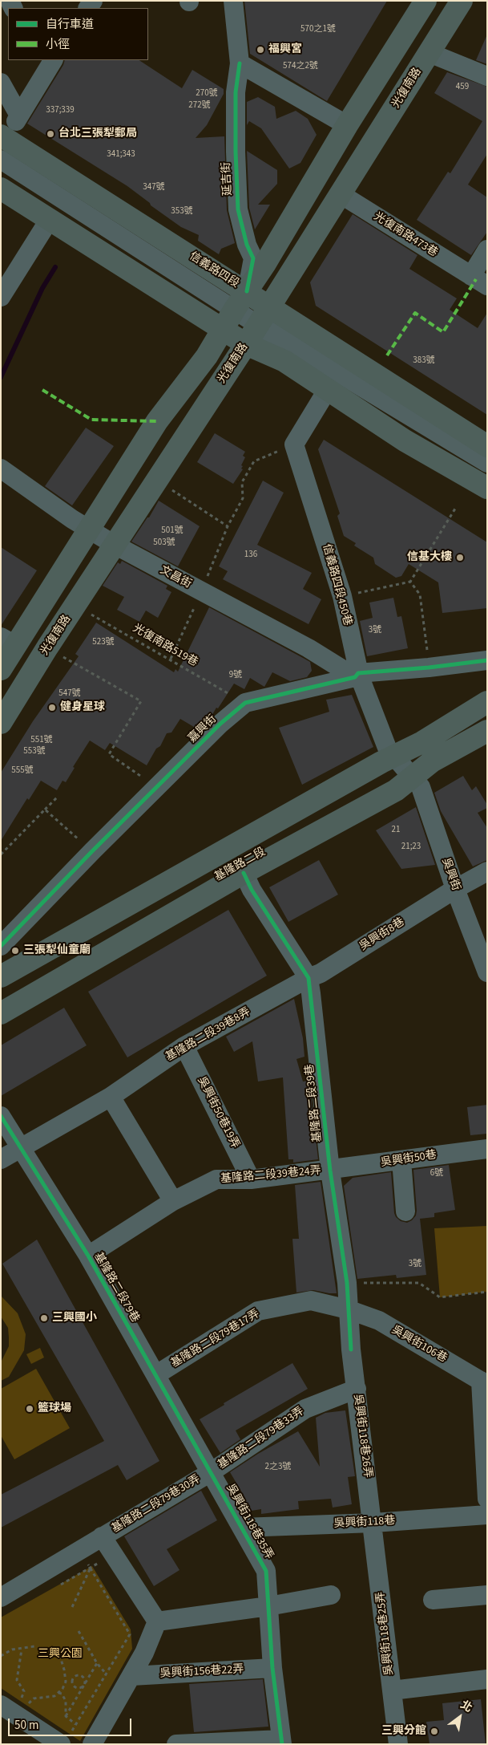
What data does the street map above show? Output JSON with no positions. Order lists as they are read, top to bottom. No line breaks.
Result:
{"streets":{"main road":["光復南路","信義路四段","基隆路二段"],"street":["延吉街","光復南路473巷","文昌街","信義路四段450巷","嘉興街","吳興街","吳興街8巷","基隆路二段39巷8弄","基隆路二段39巷","吳興街50巷19弄","吳興街50巷","基隆路二段39巷24弄","基隆路二段79巷","基隆路二段79巷17弄","吳興街106巷","吳興街118巷26弄","基隆路二段79巷33弄","基隆路二段79巷30弄","吳興街118巷35弄","吳興街118巷","吳興街118巷25弄","吳興街156巷22弄"],"path":["光復南路519巷"]},"crossings":[["光復南路","光復南路473巷"],["光復南路","信義路四段"],["光復南路","文昌街"],["光復南路","光復南路519巷"],["延吉街","信義路四段"],["文昌街","信義路四段450巷"],["文昌街","嘉興街"],["信義路四段450巷","嘉興街"],["信義路四段450巷","基隆路二段"],["信義路四段450巷","吳興街"],["光復南路519巷","嘉興街"],["基隆路二段","吳興街"],["基隆路二段","基隆路二段39巷"],["吳興街","吳興街8巷"],["吳興街8巷","基隆路二段39巷8弄"],["吳興街8巷","基隆路二段39巷"],["基隆路二段39巷8弄","基隆路二段39巷"],["基隆路二段39巷8弄","吳興街50巷19弄"],["基隆路二段39巷8弄","基隆路二段79巷"],["基隆路二段39巷","吳興街50巷"],["基隆路二段39巷","基隆路二段39巷24弄"],["基隆路二段39巷","基隆路二段79巷17弄"],["基隆路二段39巷","吳興街106巷"],["基隆路二段39巷","吳興街118巷26弄"],["吳興街50巷19弄","基隆路二段39巷24弄"],["吳興街50巷","基隆路二段39巷24弄"],["基隆路二段39巷24弄","基隆路二段79巷"],["基隆路二段79巷","基隆路二段79巷17弄"],["基隆路二段79巷","基隆路二段79巷33弄"],["基隆路二段79巷","基隆路二段79巷30弄"],["基隆路二段79巷","吳興街118巷35弄"],["基隆路二段79巷17弄","吳興街106巷"],["吳興街118巷26弄","基隆路二段79巷33弄"],["吳興街118巷26弄","吳興街118巷"],["吳興街118巷26弄","吳興街118巷25弄"],["基隆路二段79巷33弄","基隆路二段79巷30弄"],["基隆路二段79巷33弄","吳興街118巷35弄"],["基隆路二段79巷30弄","吳興街118巷35弄"],["吳興街118巷35弄","吳興街118巷"],["吳興街118巷","吳興街118巷25弄"]],"parks":["三興公園"],"places":["福興宮","台北三張犁郵局","信基大樓","健身星球","三張犁仙童廟","三興國小","籃球場","三興分館"],"house_numbers":["570之1號","574之2號","459","270號","272號","337;339","341;343","347號","353號","383號","501號","503號","136","3號","523號","9號","547號","551號","553號","555號","21","21;23","6號","3號","2之3號"],"legend":["自行車道","小徑"],"scale_bar":"50 m","north":"top right"}
